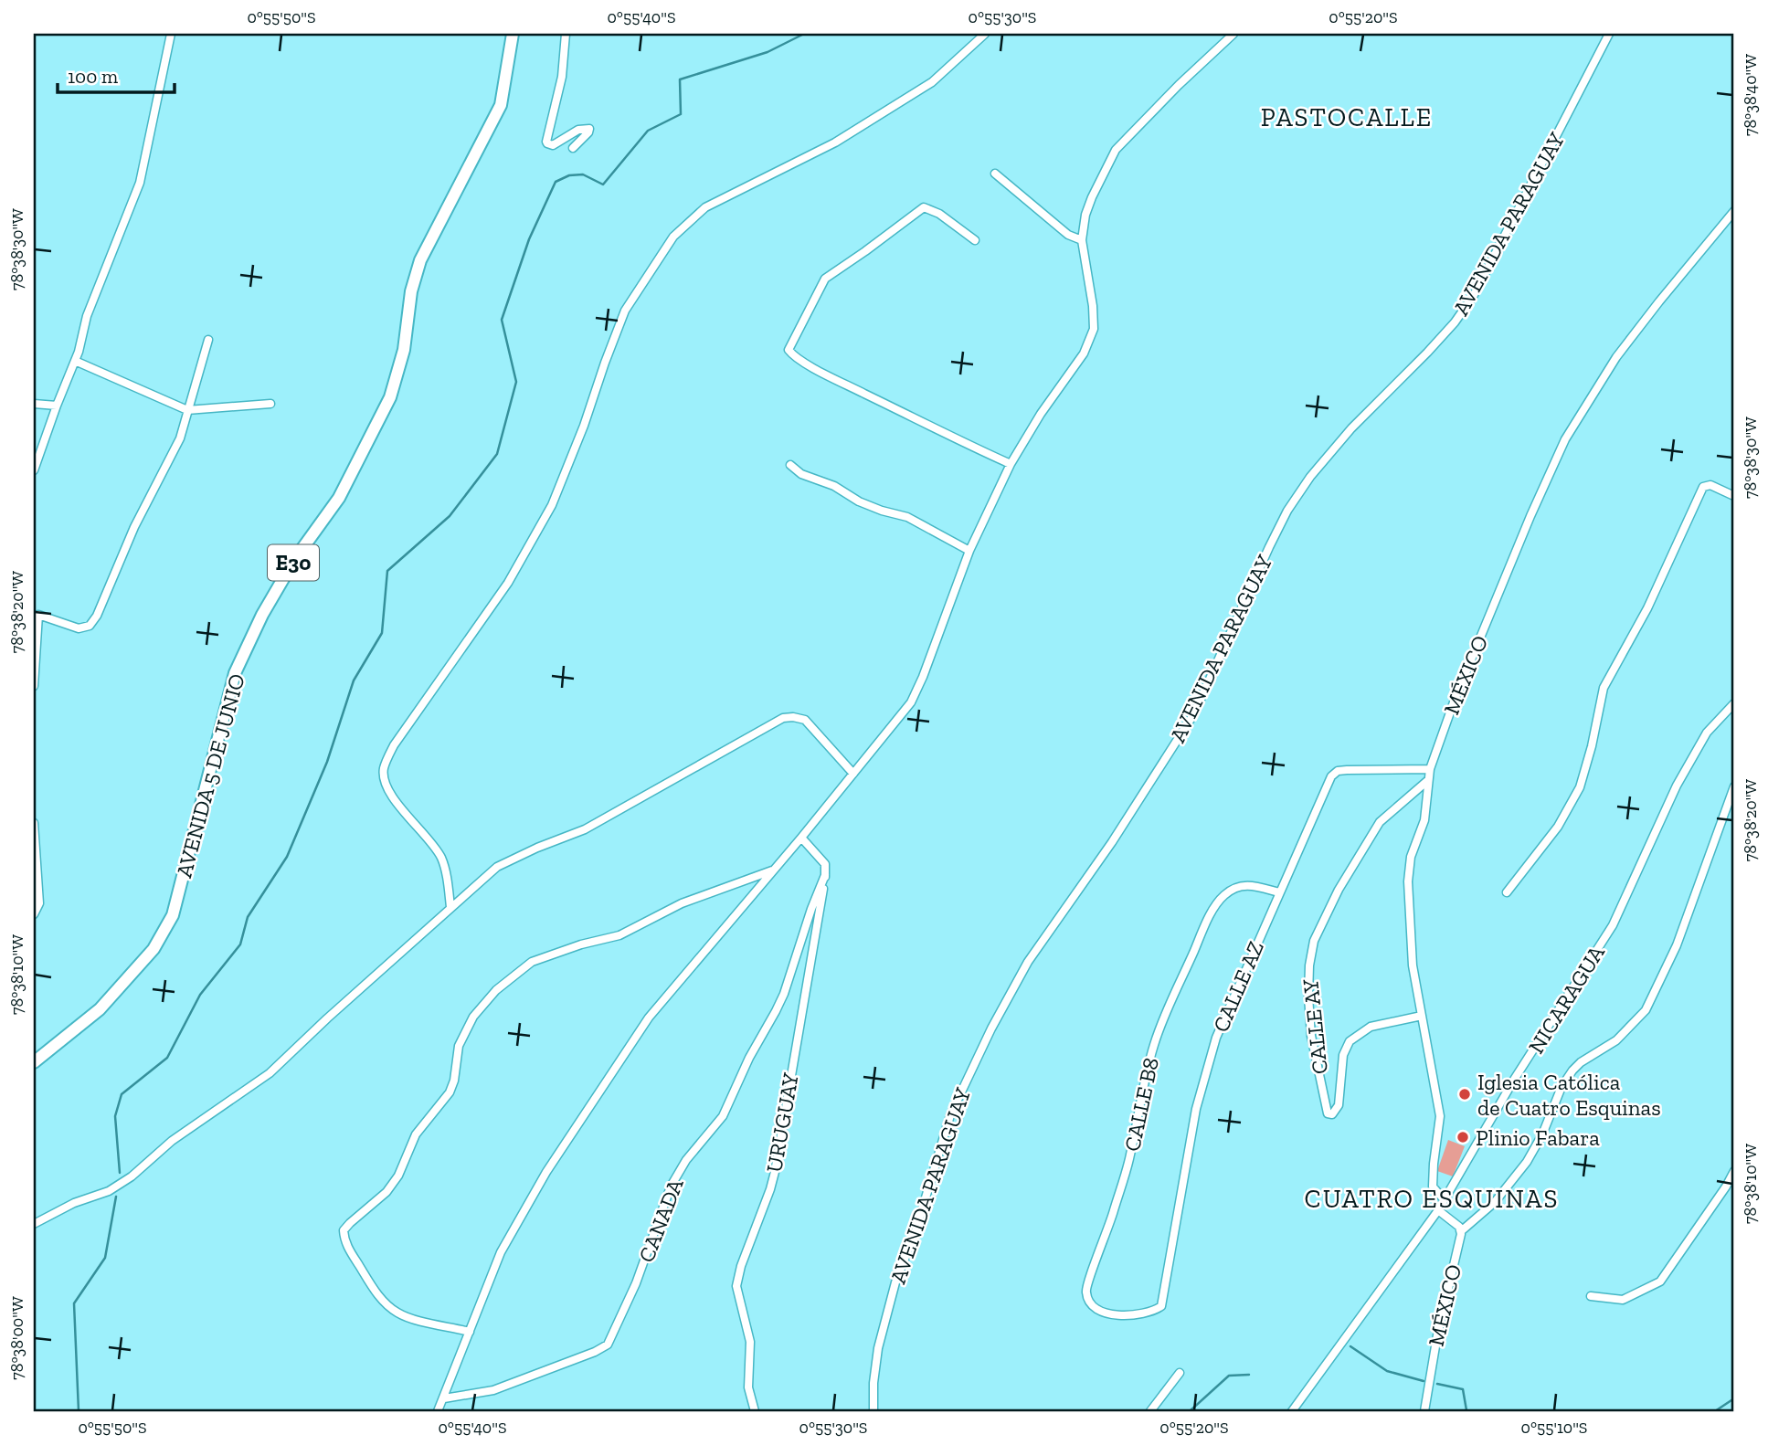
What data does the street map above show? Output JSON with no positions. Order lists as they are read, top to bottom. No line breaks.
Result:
{"streets":{"main road":["E30","AVENIDA 5 DE JUNIO"],"street":["AVENIDA PARAGUAY","MÉXICO","CALLE AZ","NICARAGUA","CALLE AY","CALLE B8","URUGUAY","CANADA"]},"crossings":[["MÉXICO","CALLE AZ"],["MÉXICO","NICARAGUA"],["MÉXICO","CALLE AY"],["CALLE AZ","CALLE B8"],["URUGUAY","CANADA"]],"districts":["PASTOCALLE","CUATRO ESQUINAS"],"places":["Iglesia Católica de Cuatro Esquinas","Plinio Fabara"],"scale_bar":"100 m","coordinates":["0°55'50\"S","0°55'40\"S","0°55'30\"S","0°55'20\"S","78°38'40\"W","78°38'30\"W","78°38'20\"W","78°38'10\"W","78°38'00\"W","0°55'10\"S"]}
